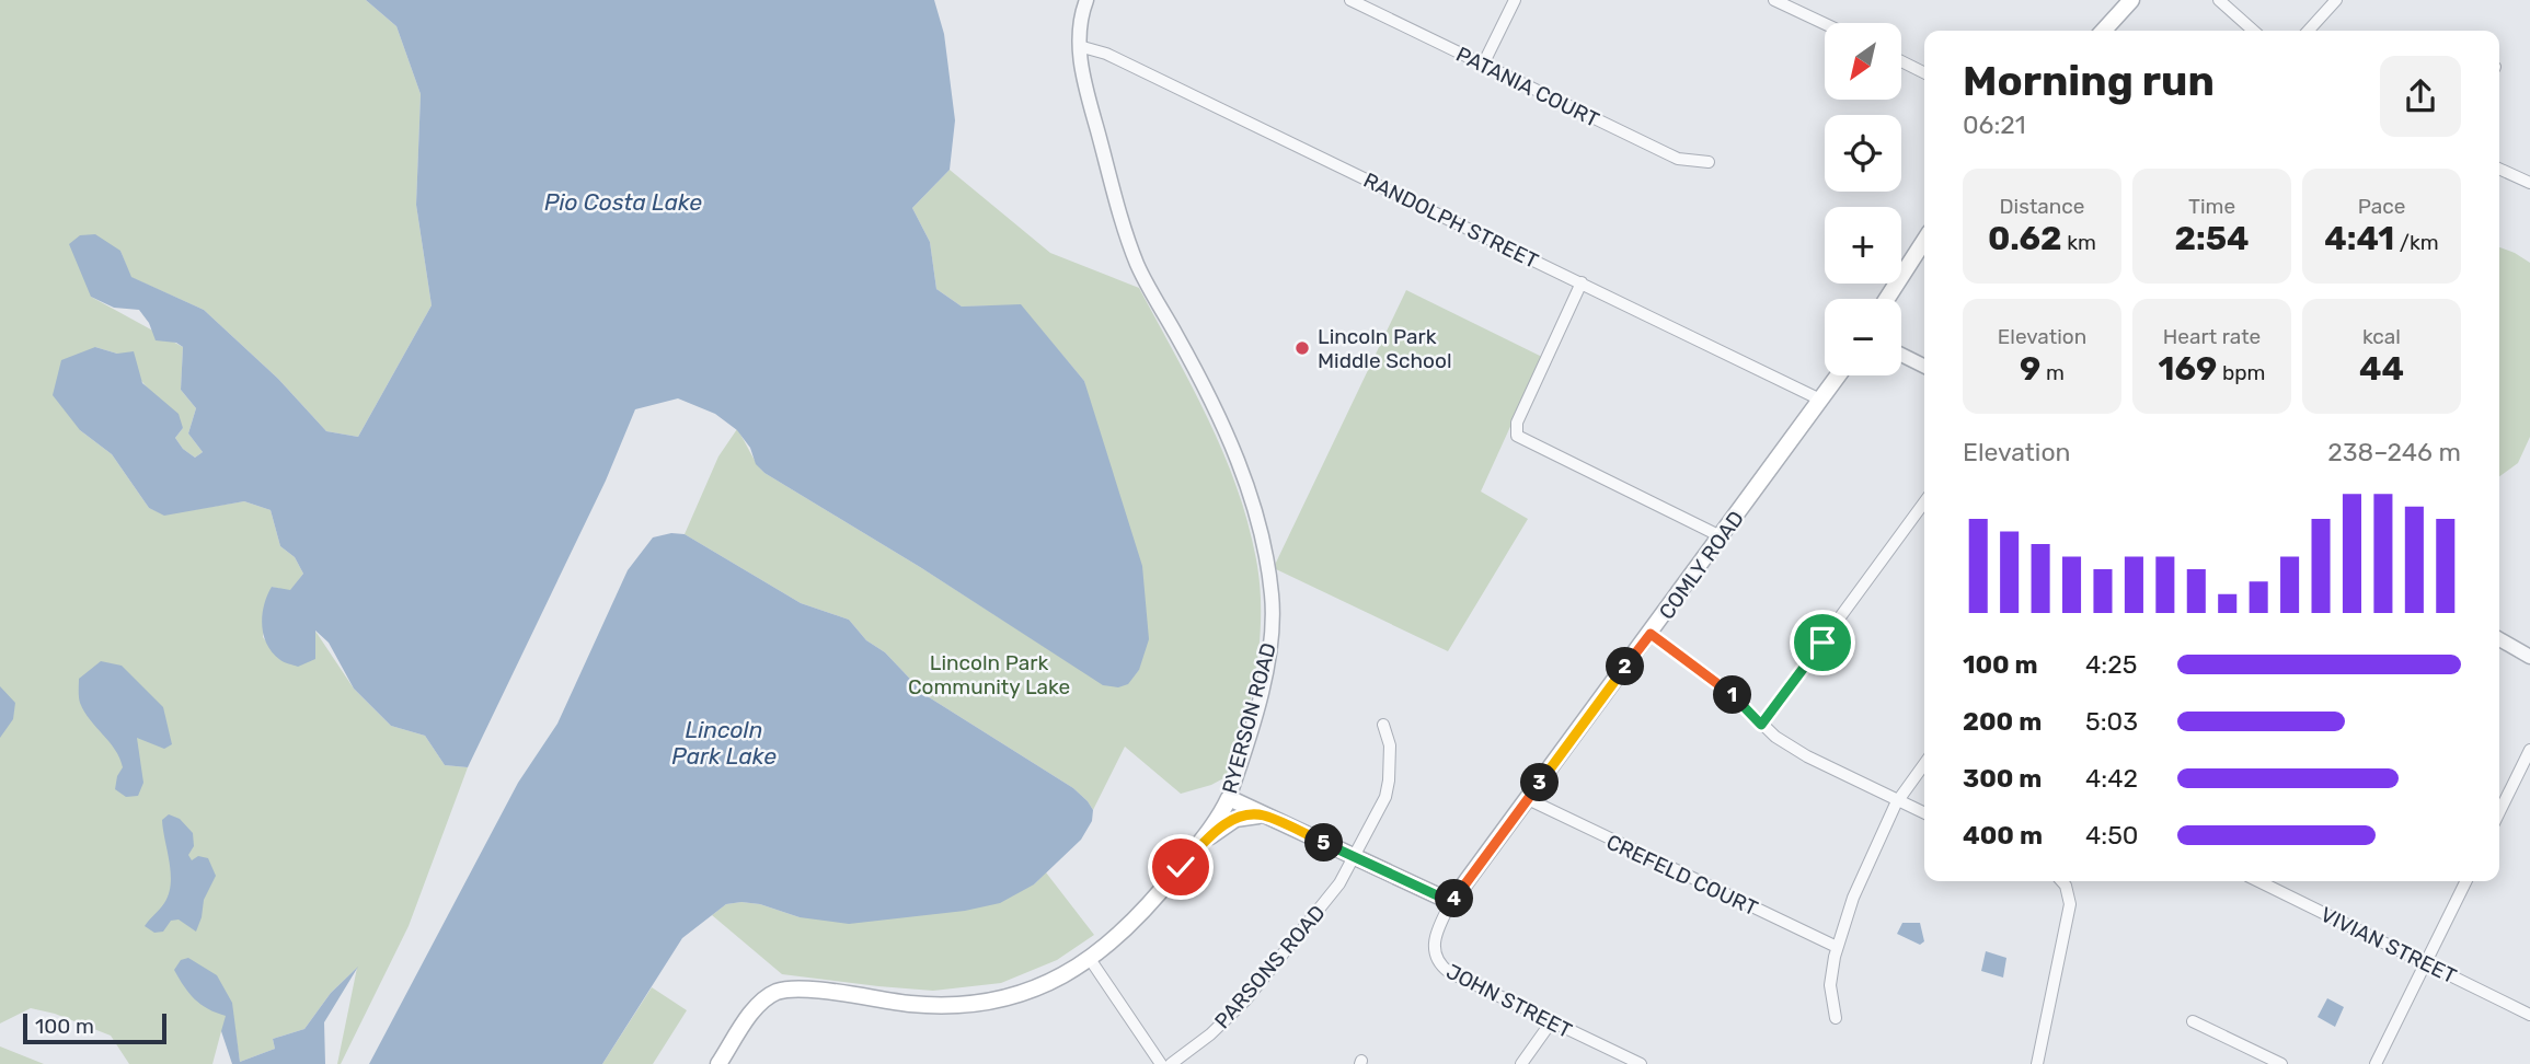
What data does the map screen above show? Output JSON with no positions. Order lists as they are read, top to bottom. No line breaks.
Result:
{"streets":{"main road":["COMLY ROAD","RYERSON ROAD"],"street":["PATANIA COURT","RANDOLPH STREET","CREFELD COURT","VIVIAN STREET","PARSONS ROAD","JOHN STREET"]},"crossings":[["RANDOLPH STREET","COMLY ROAD"],["RANDOLPH STREET","RYERSON ROAD"],["COMLY ROAD","CREFELD COURT"],["COMLY ROAD","JOHN STREET"]],"water":["Pio Costa Lake","Lincoln Park Lake"],"parks":["Lincoln Park Community Lake"],"places":["Lincoln Park Middle School"],"scale_bar":"100 m","north":"bottom left","page":{"map_buttons":["+","−"],"heading":["Morning run","06:21"],"stats":[["Distance","0.62 km"],["Time","2:54"],["Pace","4:41 /km"],["Elevation","9 m"],["Heart rate","169 bpm"],["kcal","44"]],"chart":["Elevation","238–246 m"],"list":[{"name":"100 m","note":"4:25"},{"name":"200 m","note":"5:03"},{"name":"300 m","note":"4:42"},{"name":"400 m","note":"4:50"}],"pins":["2","1","3","5","4"],"scale":"100 m"}}
